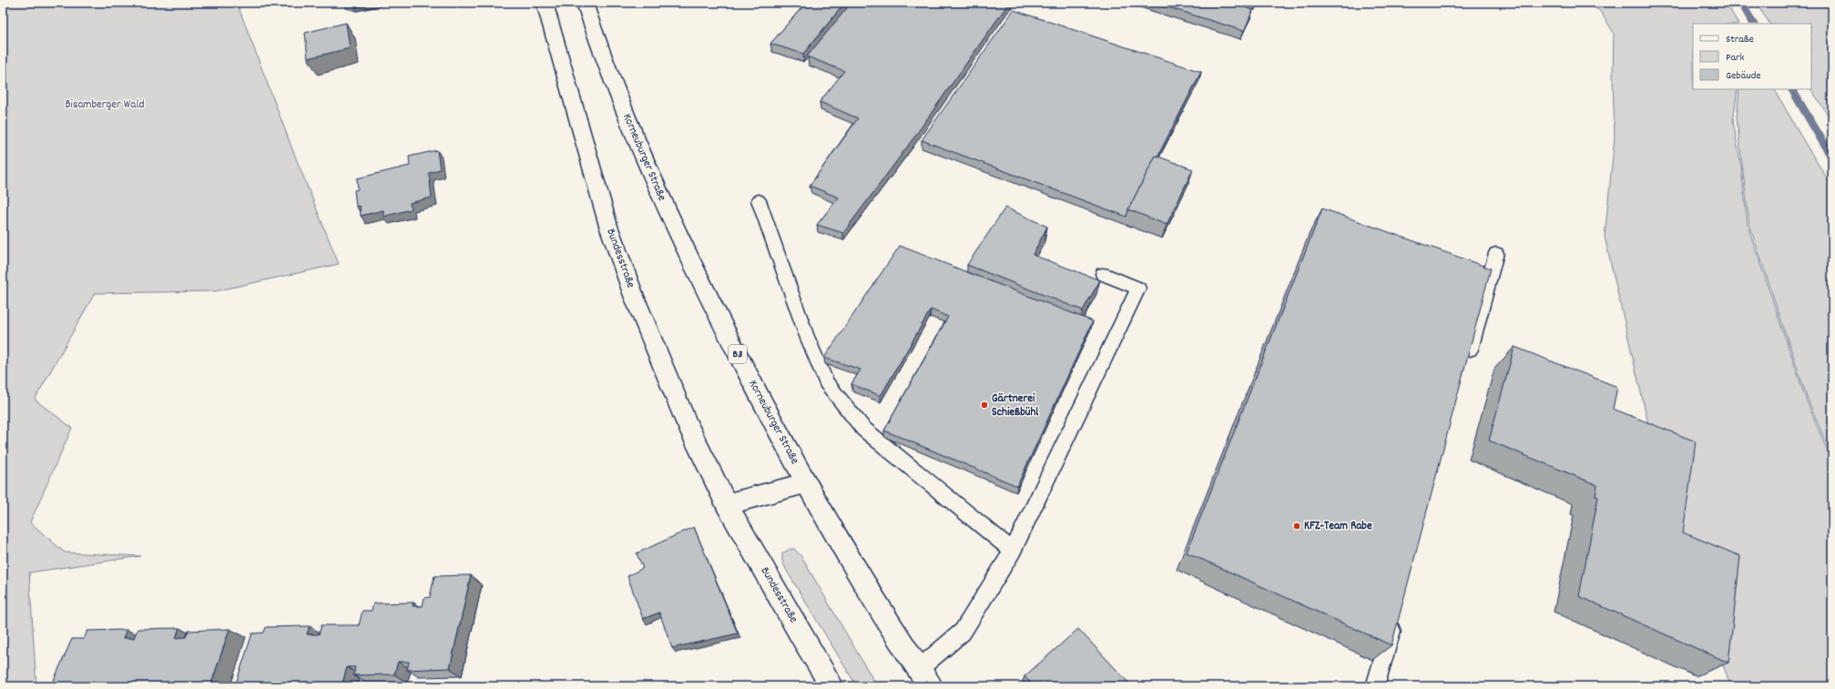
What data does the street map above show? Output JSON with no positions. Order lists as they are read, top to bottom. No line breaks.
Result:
{"streets":{"street":["Korneuburger Straße","Bundesstraße","B3"]},"parks":["Bisamberger Wald"],"places":["Gärtnerei Schießbühl","KFZ-Team Rabe"],"legend":["Straße","Park","Gebäude"]}
